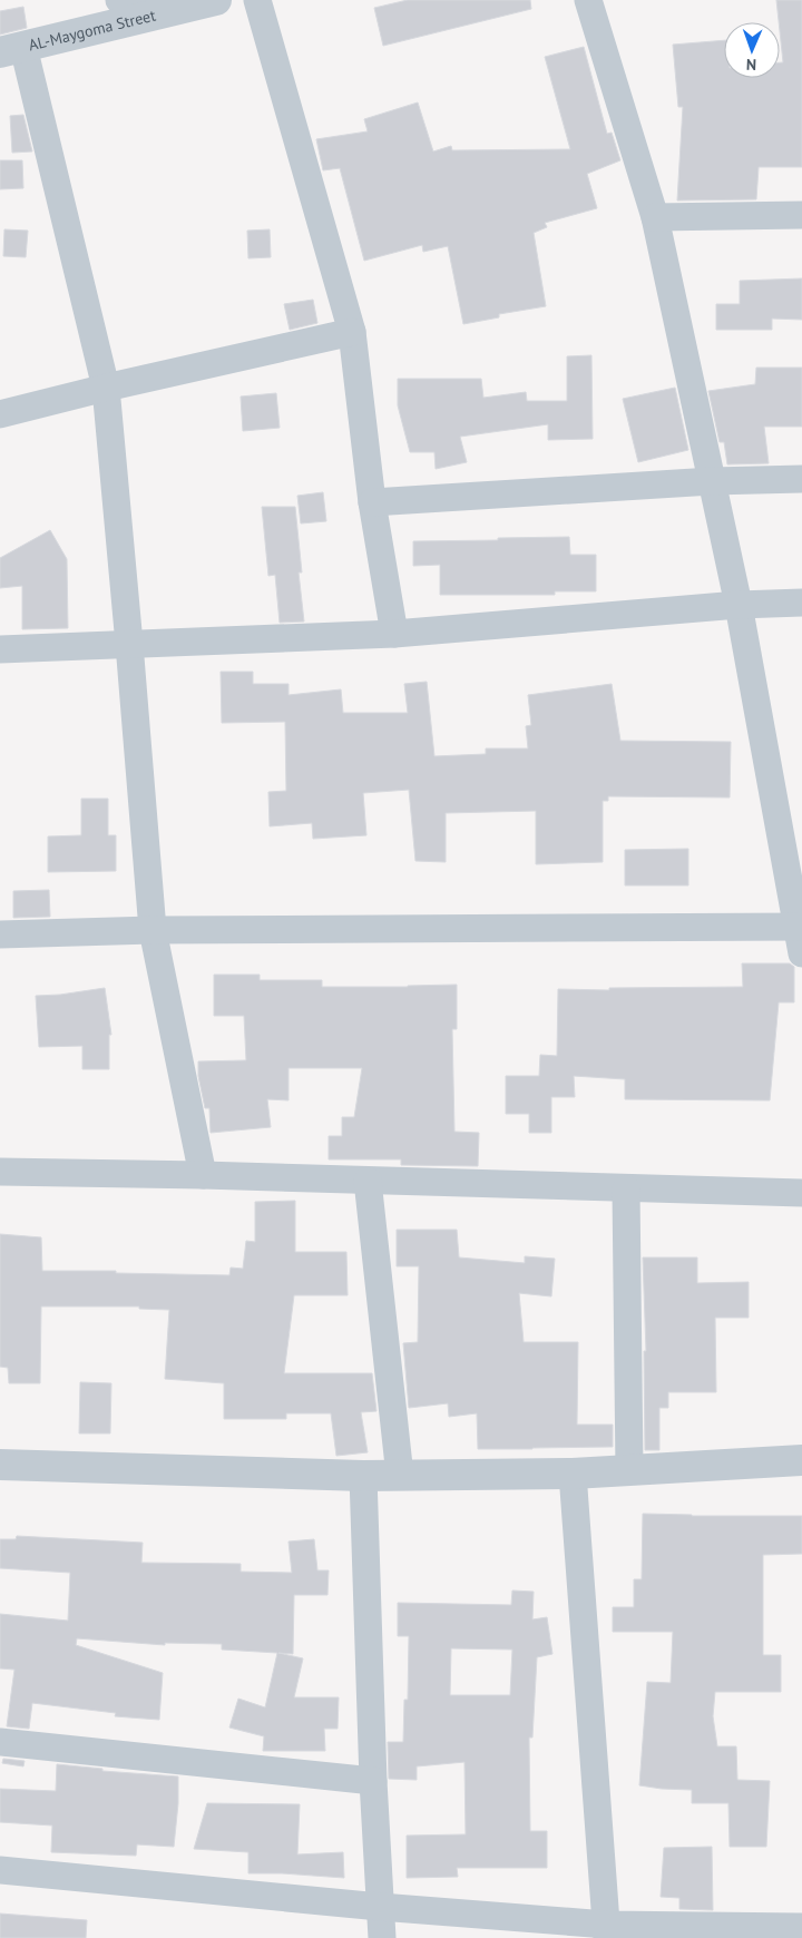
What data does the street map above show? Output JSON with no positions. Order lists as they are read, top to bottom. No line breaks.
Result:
{"streets":{"street":["AL-Maygoma Street"]},"north":"bottom"}
